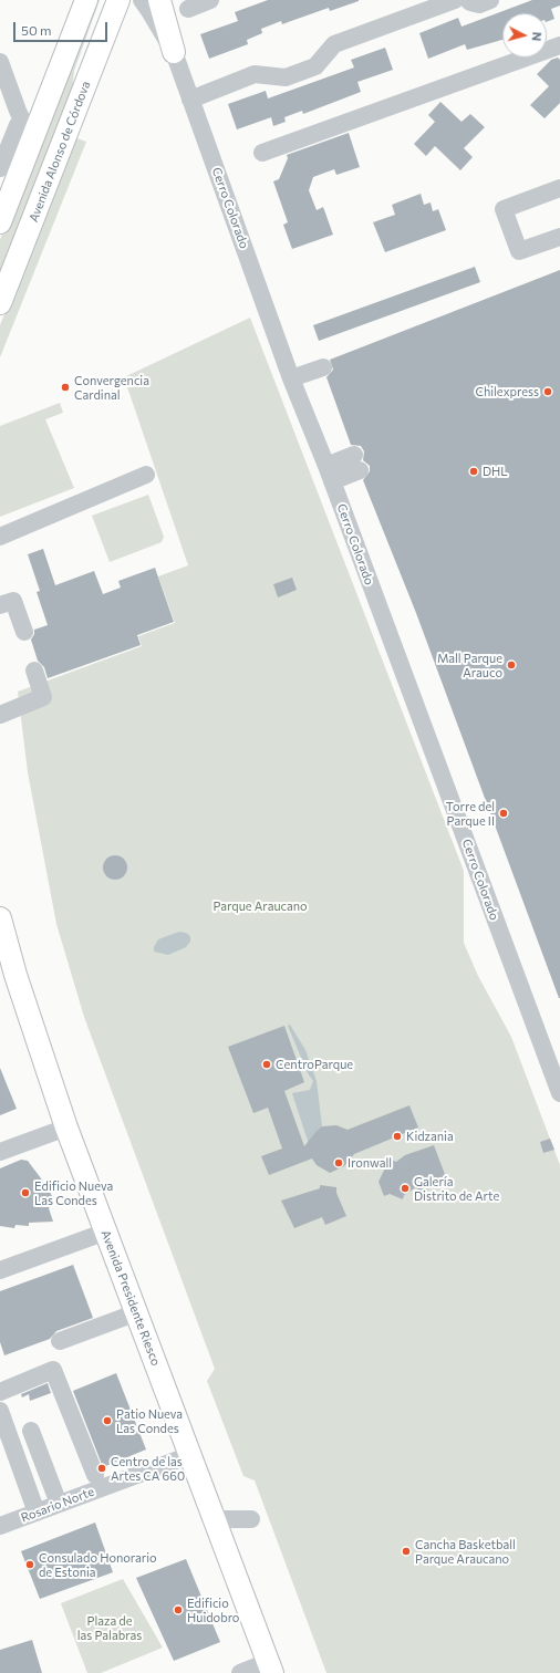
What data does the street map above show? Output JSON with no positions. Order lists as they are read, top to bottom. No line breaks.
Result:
{"streets":{"main road":["Avenida Alonso de Córdova","Avenida Presidente Riesco"],"street":["Cerro Colorado","Rosario Norte"]},"crossings":[["Avenida Presidente Riesco","Rosario Norte"]],"parks":["Parque Araucano","Plaza de las Palabras"],"places":["Convergencia Cardinal","Chilexpress","DHL","Mall Parque Arauco","Torre del Parque II","CentroParque","Kidzania","Ironwall","Galería Distrito de Arte","Edificio Nueva Las Condes","Patio Nueva Las Condes","Centro de las Artes CA 660","Cancha Basketball Parque Araucano","Consulado Honorario de Estonia","Edificio Huidobro"],"scale_bar":"50 m","north":"right"}
